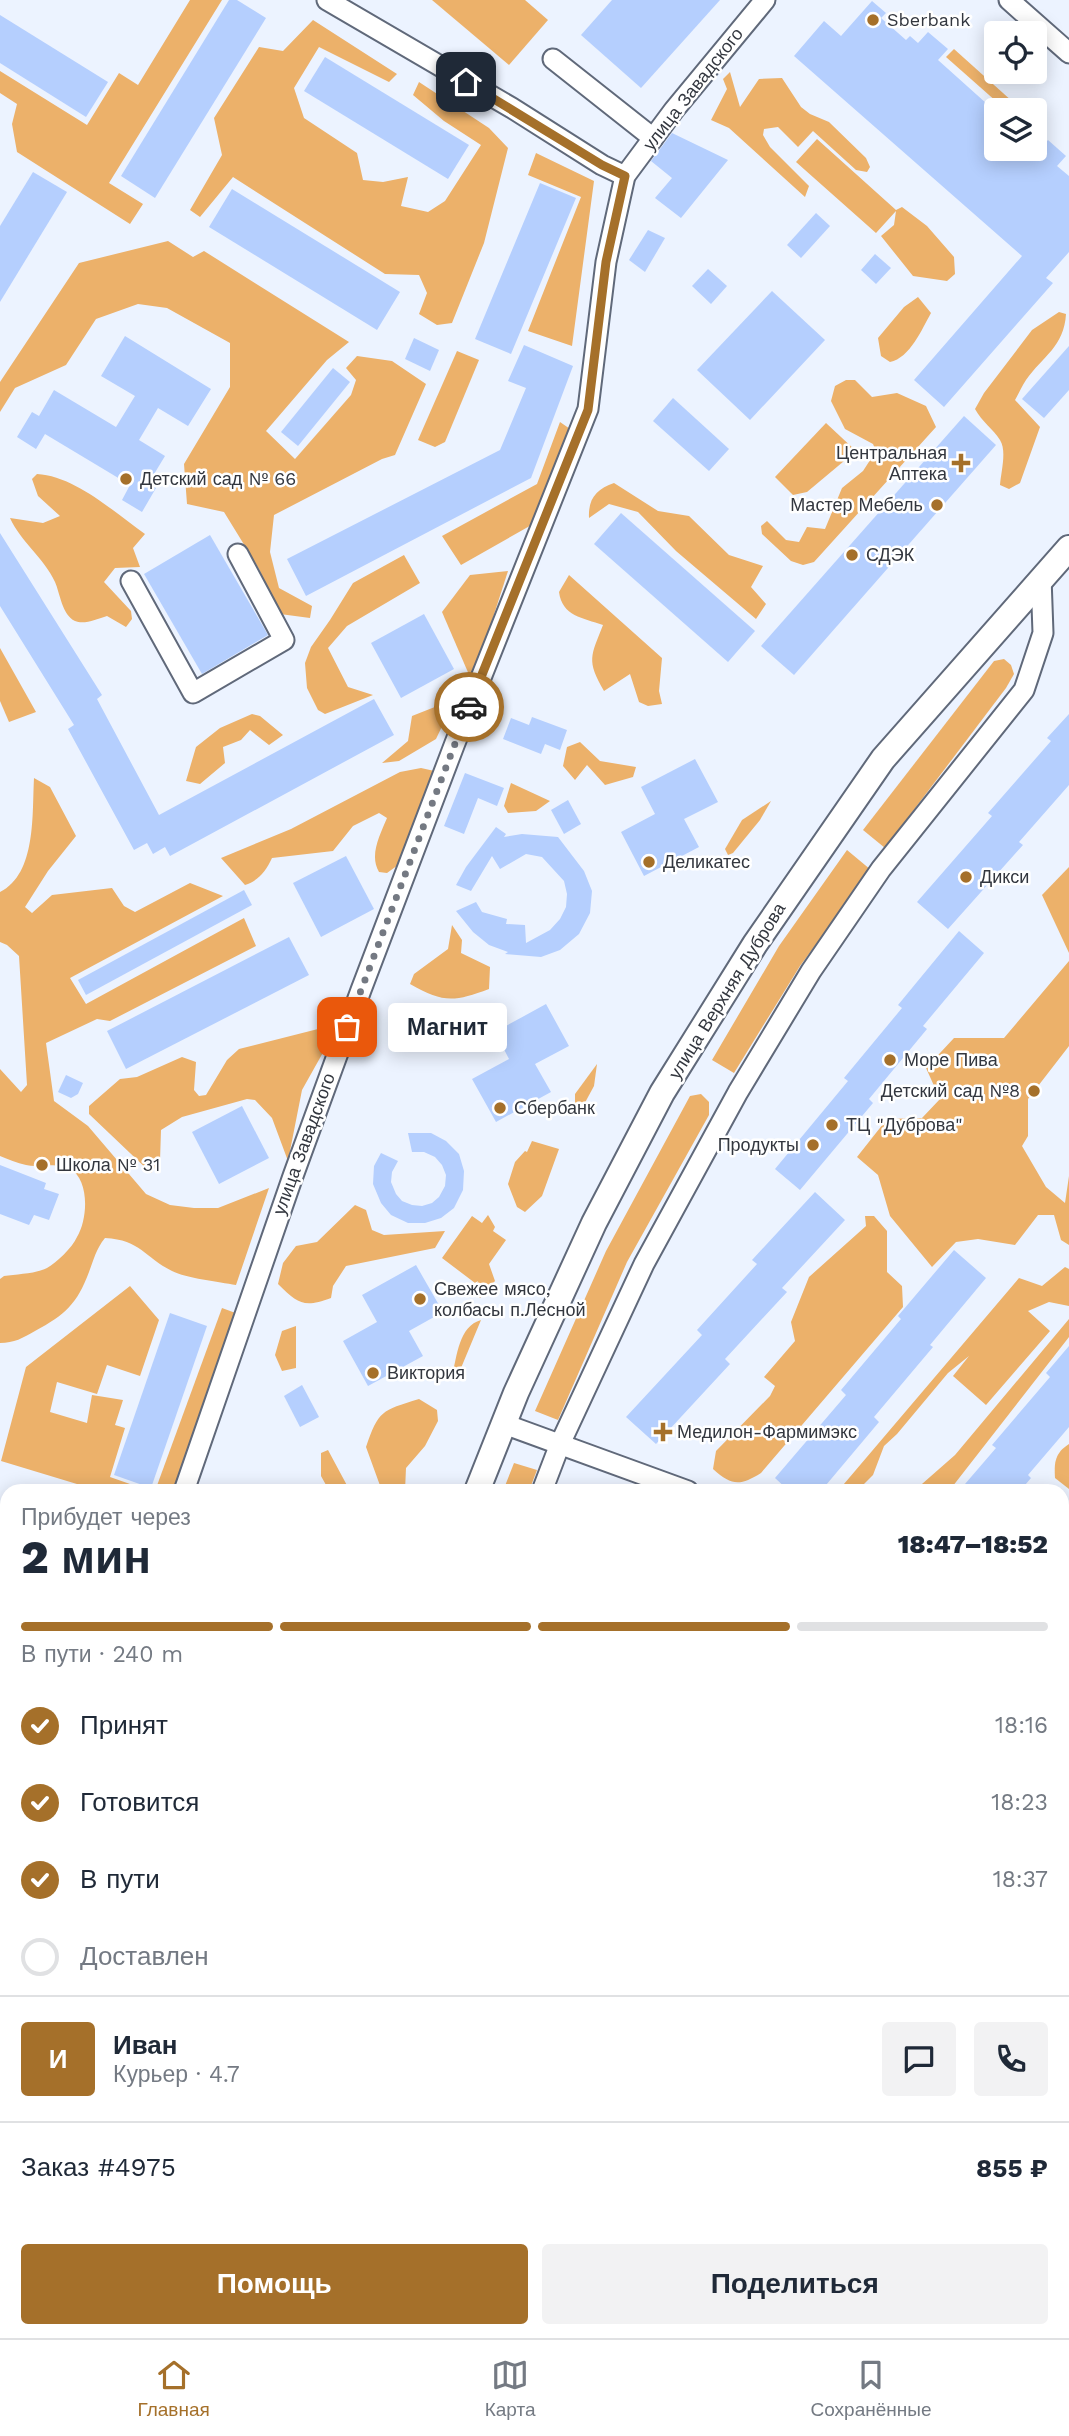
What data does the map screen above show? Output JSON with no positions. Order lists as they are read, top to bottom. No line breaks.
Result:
{"streets":{"main road":["улица Верхняя Дуброва"],"street":["улица Завадского"]},"places":{"other":["Sberbank","Детский сад № 66","Мастер Мебель","СДЭК","Деликатес","Дикси","Магнит","Море Пива","Детский сад №8","Сбербанк","ТЦ \"Дуброва\"","Продукты","Школа № 31","Свежее мясо, колбасы п.Лесной","Виктория"],"health":["Центральная Аптека","Медилон-Фармимэкс"]},"page":{"bubble":"Магнит","heading":["2 мин","Прибудет через","18:47–18:52"],"panel":["Иван","Курьер · 4.7","Заказ #4975","855 ₽"],"bar":"В пути · 240 m","list":[["Принят","18:16"],["Готовится","18:23"],["В пути","18:37"],"Доставлен"],"round":"И","buttons":["Помощь","Поделиться"],"tabs":["Главная","Карта","Сохранённые"]}}
